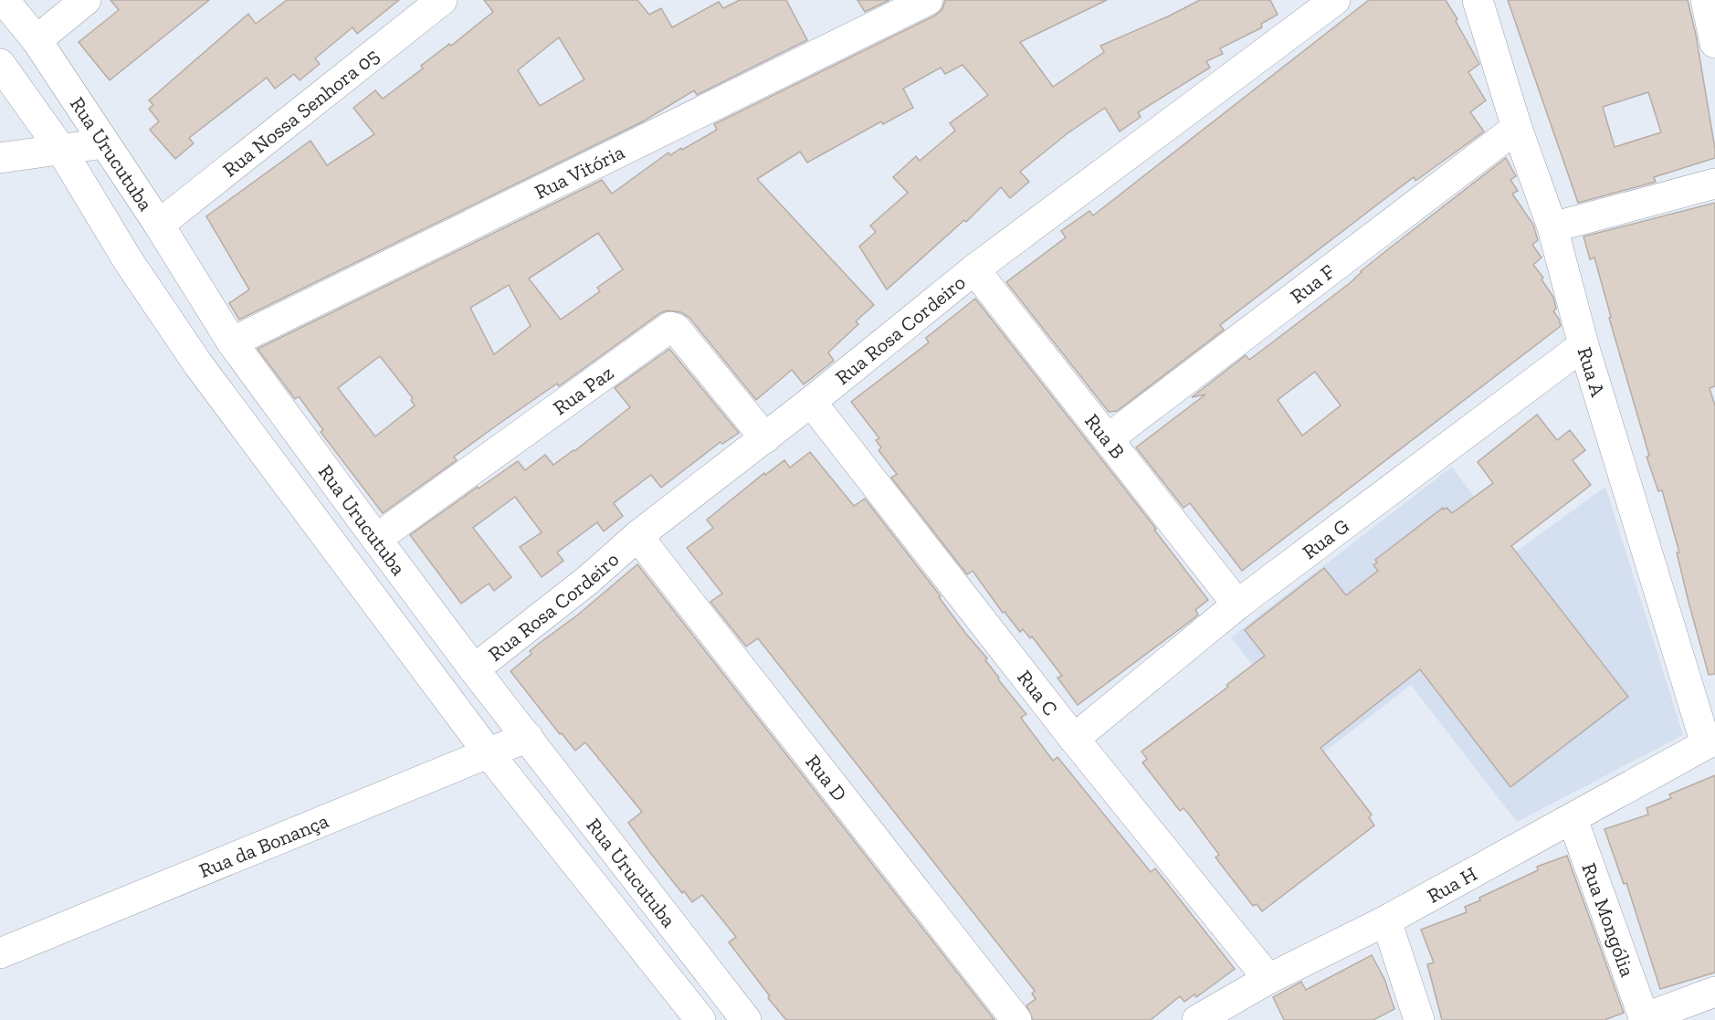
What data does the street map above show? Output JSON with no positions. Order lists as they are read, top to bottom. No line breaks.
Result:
{"streets":{"street":["Rua Nossa Senhora 05","Rua Urucutuba","Rua Vitória","Rua F","Rua Rosa Cordeiro","Rua A","Rua Paz","Rua B","Rua G","Rua C","Rua D","Rua da Bonança","Rua H","Rua Mongólia"]},"crossings":[["Rua Nossa Senhora 05","Rua Urucutuba"],["Rua Urucutuba","Rua Vitória"],["Rua Urucutuba","Rua Rosa Cordeiro"],["Rua Urucutuba","Rua Paz"],["Rua Urucutuba","Rua da Bonança"],["Rua F","Rua A"],["Rua F","Rua B"],["Rua Rosa Cordeiro","Rua Paz"],["Rua Rosa Cordeiro","Rua B"],["Rua Rosa Cordeiro","Rua C"],["Rua Rosa Cordeiro","Rua D"],["Rua A","Rua G"],["Rua A","Rua H"],["Rua B","Rua G"],["Rua G","Rua C"],["Rua C","Rua H"],["Rua H","Rua Mongólia"]]}
